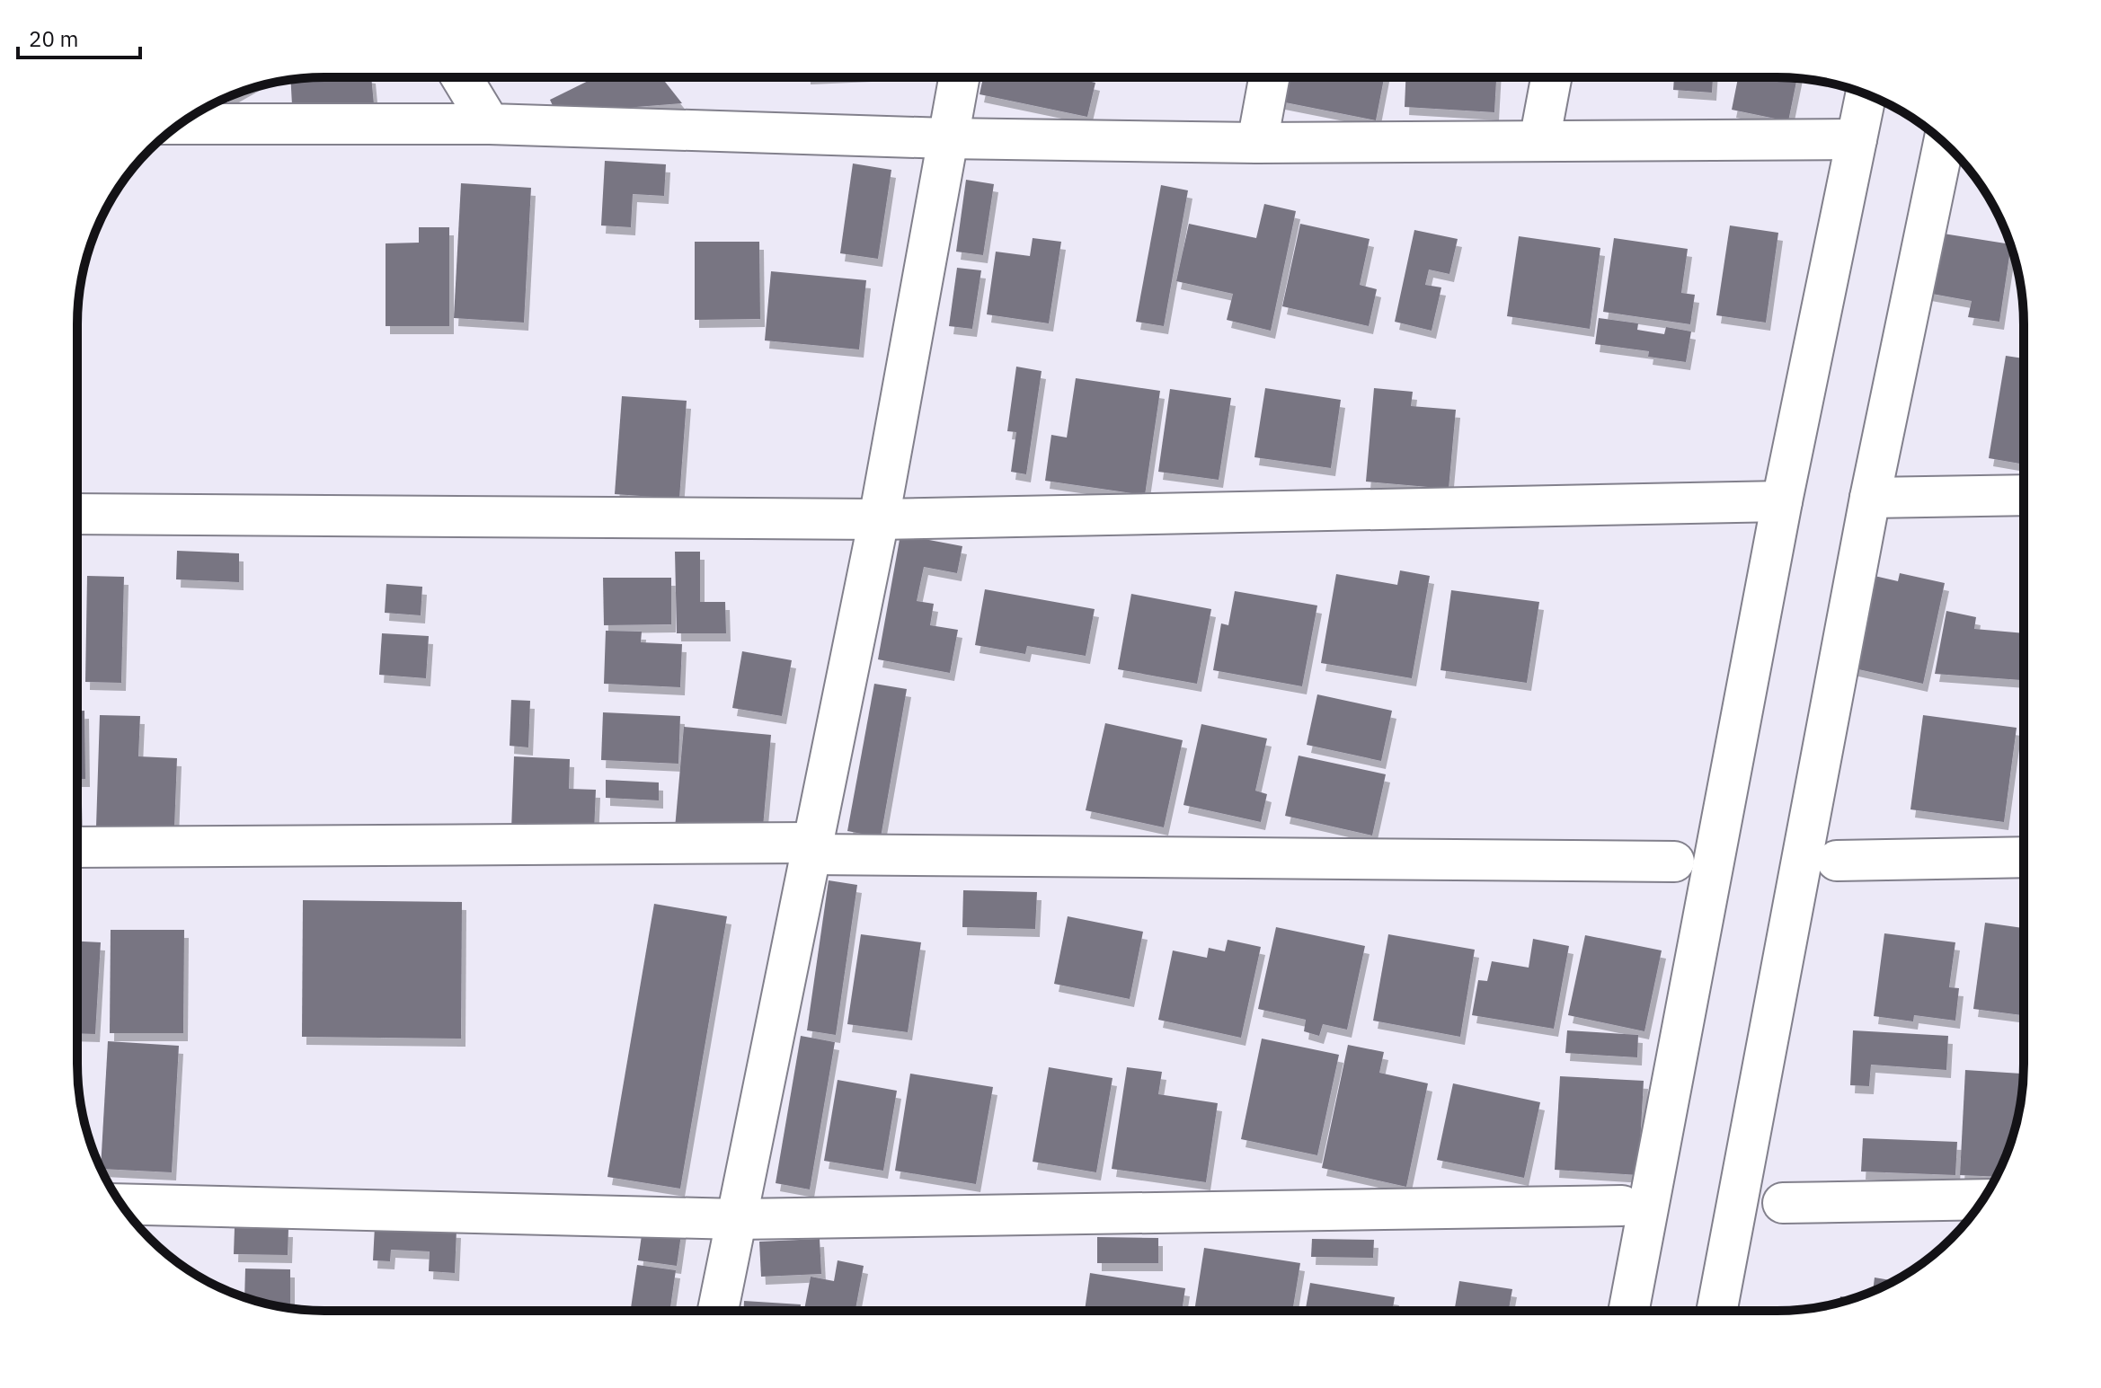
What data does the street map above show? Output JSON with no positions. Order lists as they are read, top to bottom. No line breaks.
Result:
{"scale_bar":"20 m"}
